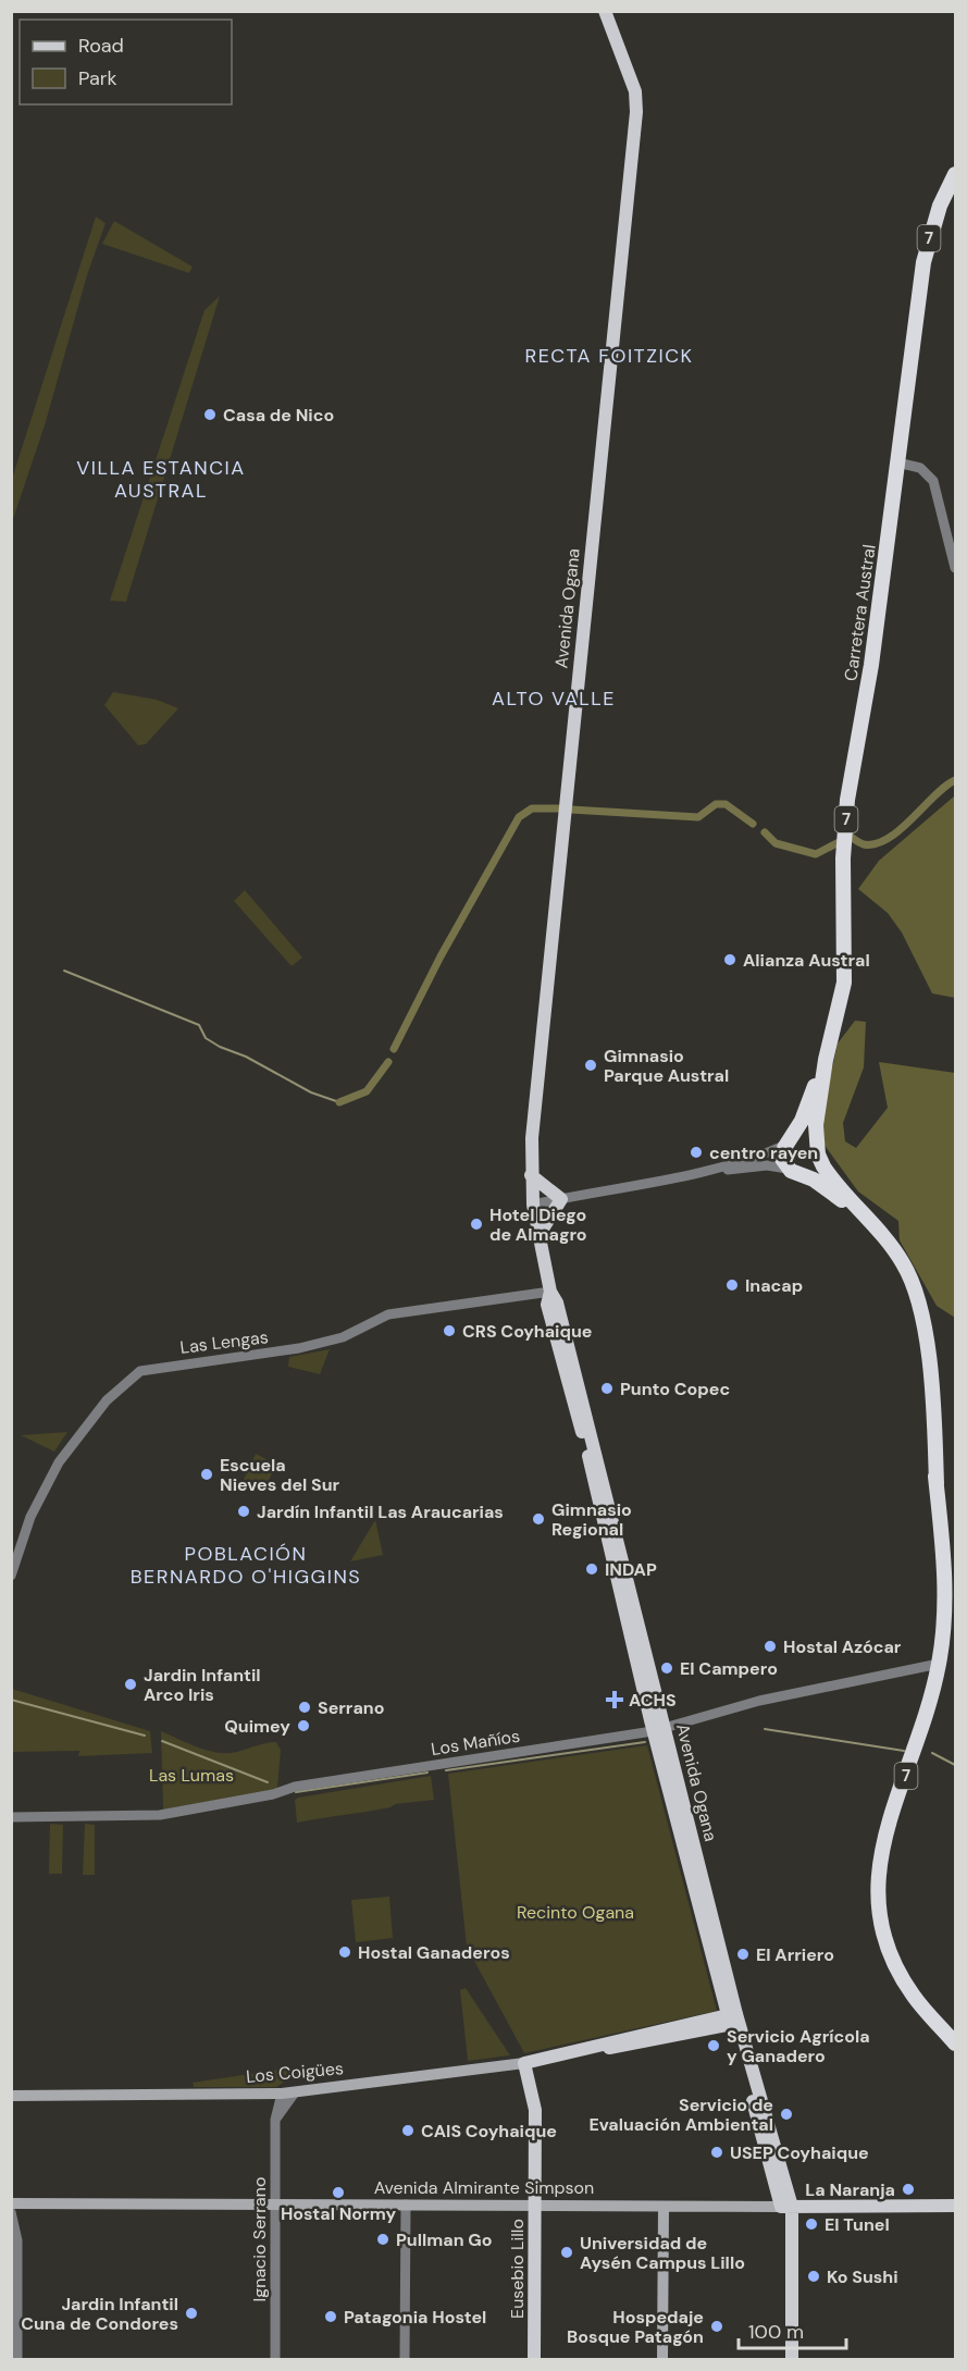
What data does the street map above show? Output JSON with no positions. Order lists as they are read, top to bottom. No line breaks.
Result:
{"streets":{"highway":["7","Carretera Austral"],"main road":["Avenida Ogana","Los Coigües","Avenida Almirante Simpson","Eusebio Lillo"],"street":["Las Lengas","Los Mañíos","Ignacio Serrano"]},"crossings":[["7","Carretera Austral"],["7","Los Mañíos"],["Avenida Ogana","Las Lengas"],["Avenida Ogana","Los Mañíos"],["Avenida Ogana","Los Coigües"],["Avenida Ogana","Avenida Almirante Simpson"],["Los Coigües","Ignacio Serrano"],["Los Coigües","Eusebio Lillo"],["Avenida Almirante Simpson","Ignacio Serrano"],["Avenida Almirante Simpson","Eusebio Lillo"]],"districts":["RECTA FOITZICK","VILLA ESTANCIA AUSTRAL","ALTO VALLE","POBLACIÓN BERNARDO O'HIGGINS"],"parks":["Las Lumas","Recinto Ogana"],"places":{"other":["Casa de Nico","Alianza Austral","Gimnasio Parque Austral","centro rayen","Hotel Diego de Almagro","Inacap","CRS Coyhaique","Punto Copec","Escuela Nieves del Sur","Jardín Infantil Las Araucarias","Gimnasio Regional","INDAP","Hostal Azócar","El Campero","Jardin Infantil Arco Iris","Serrano","Quimey","Hostal Ganaderos","El Arriero","Servicio Agrícola y Ganadero","Servicio de Evaluación Ambiental","CAIS Coyhaique","USEP Coyhaique","La Naranja","Hostal Normy","El Tunel","Pullman Go","Universidad de Aysén Campus Lillo","Ko Sushi","Jardin Infantil Cuna de Condores","Patagonia Hostel","Hospedaje Bosque Patagón"],"health":["ACHS"]},"legend":["Road","Park"],"scale_bar":"100 m"}
